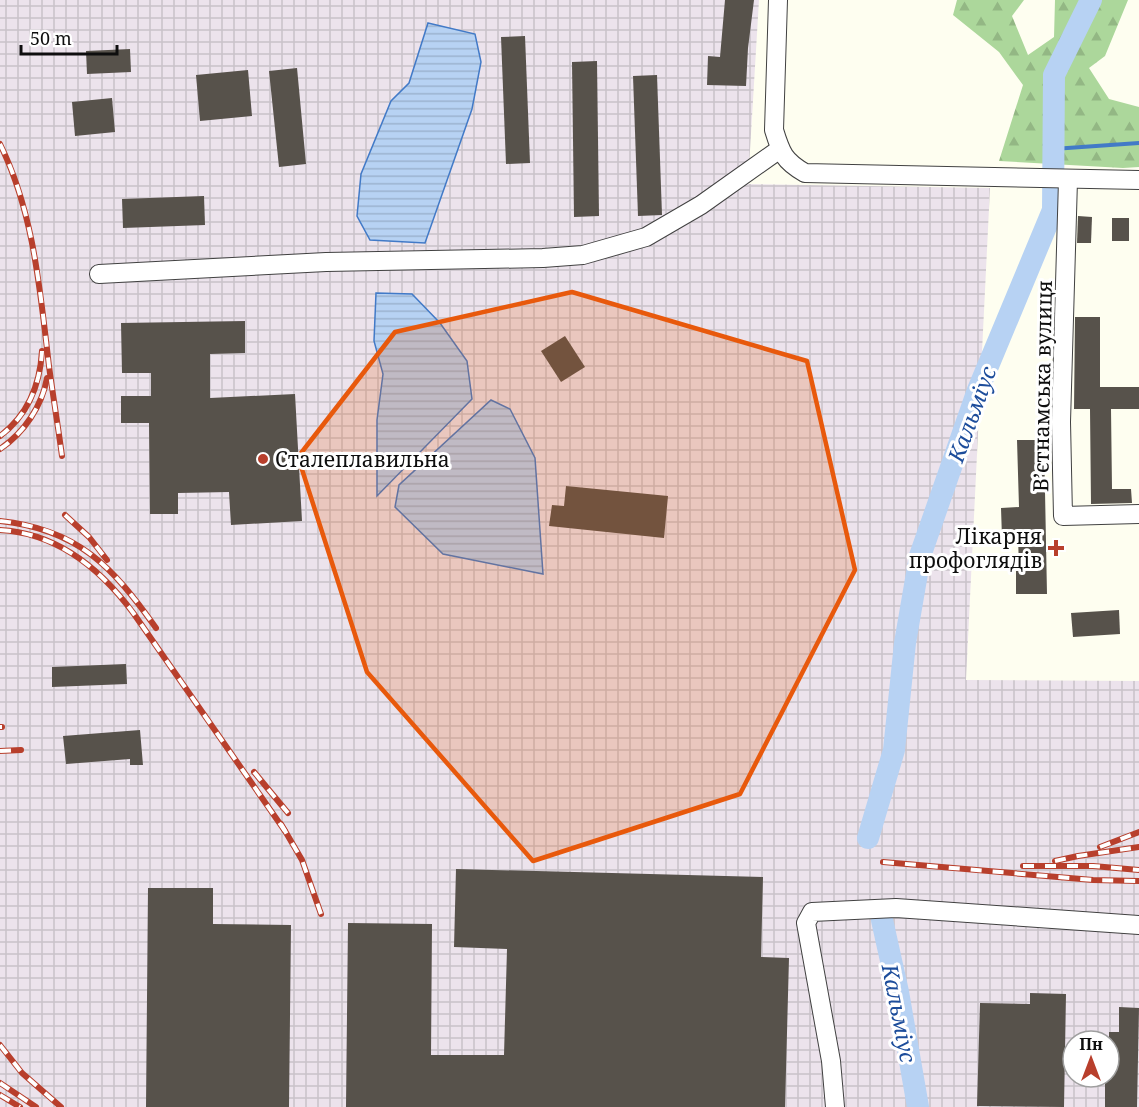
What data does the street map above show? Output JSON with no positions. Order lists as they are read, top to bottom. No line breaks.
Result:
{"streets":{"street":["В’єтнамська вулиця"]},"water":["Кальміус"],"places":{"other":["Сталеплавильна"],"health":["Лікарня профоглядів"]},"scale_bar":"50 m","north":"top"}
